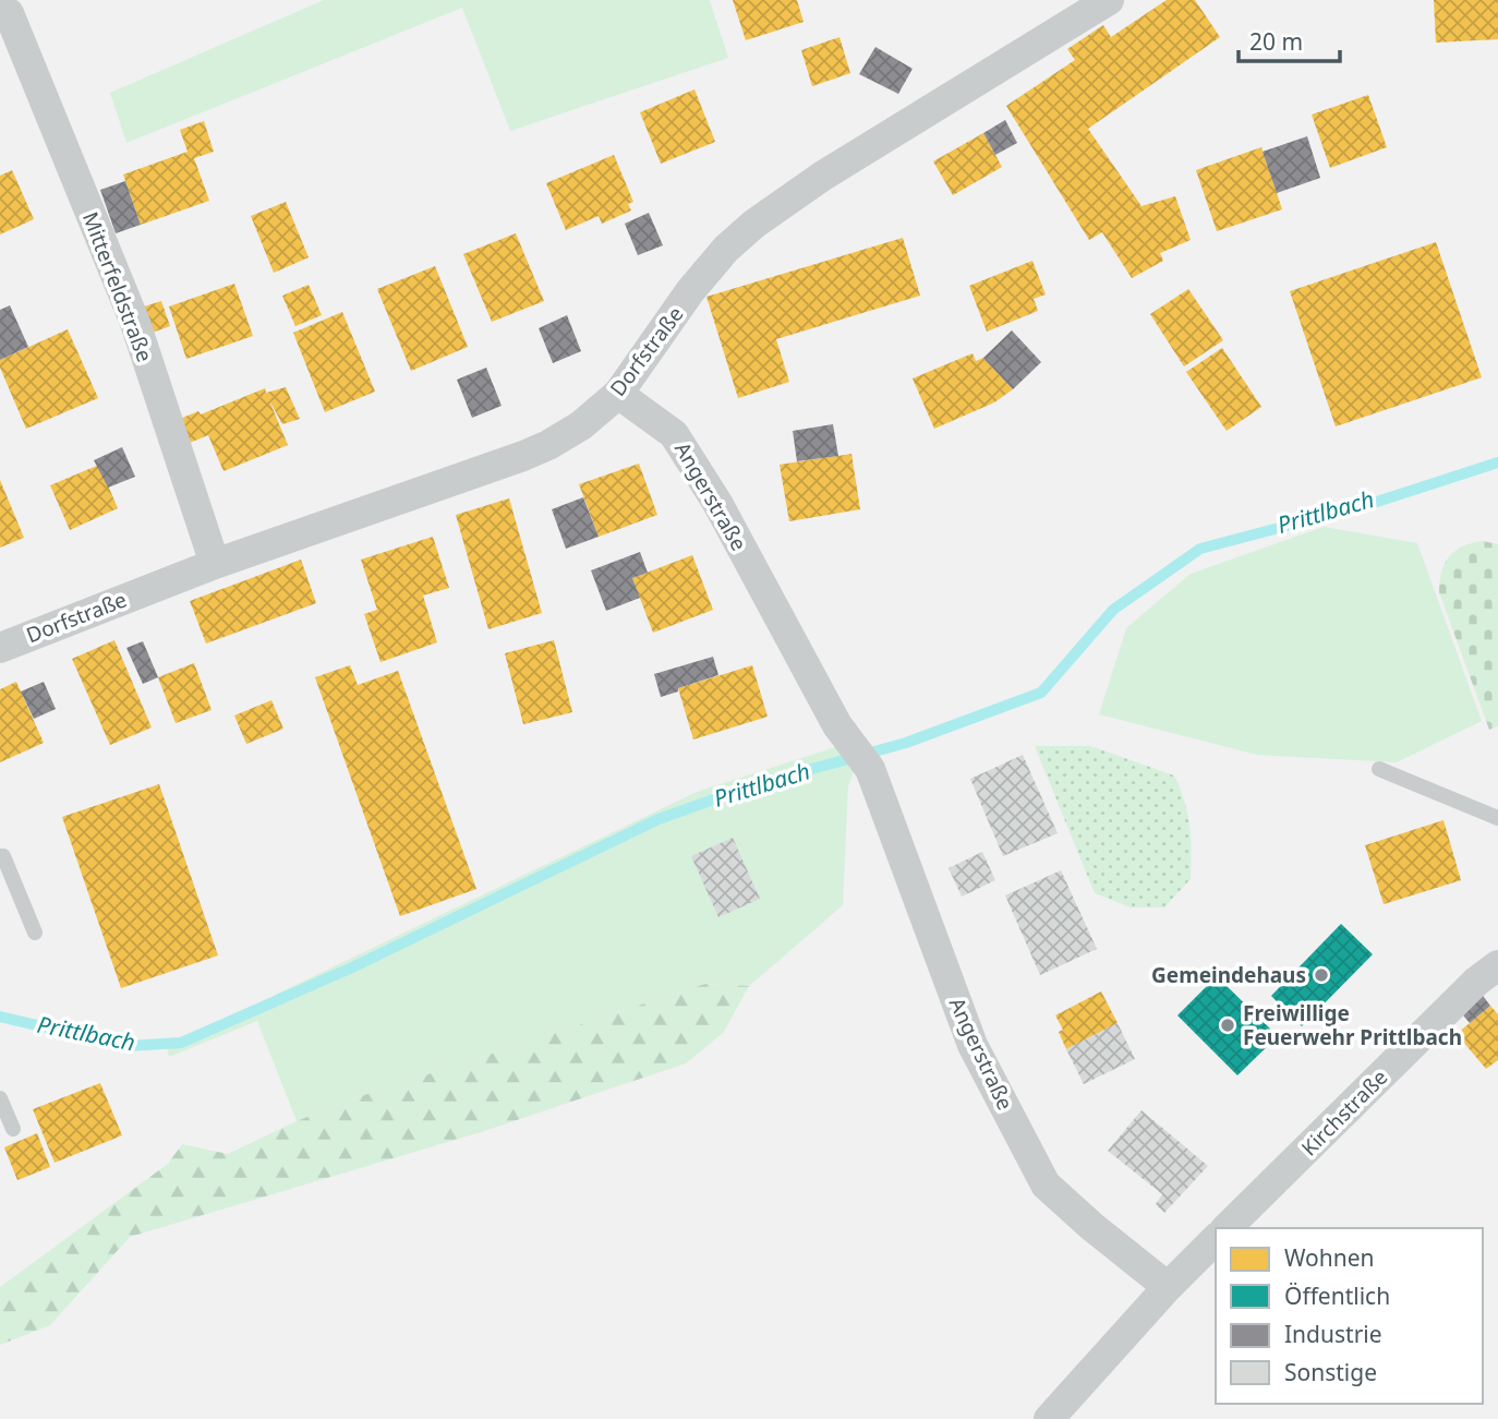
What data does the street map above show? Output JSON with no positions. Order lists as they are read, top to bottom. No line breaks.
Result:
{"streets":{"street":["Mitterfeldstraße","Dorfstraße","Angerstraße","Kirchstraße"]},"crossings":[["Mitterfeldstraße","Dorfstraße"],["Dorfstraße","Angerstraße"]],"water":["Prittlbach"],"places":["Gemeindehaus","Freiwillige Feuerwehr Prittlbach"],"legend":["Wohnen","Öffentlich","Industrie","Sonstige"],"scale_bar":"20 m"}
